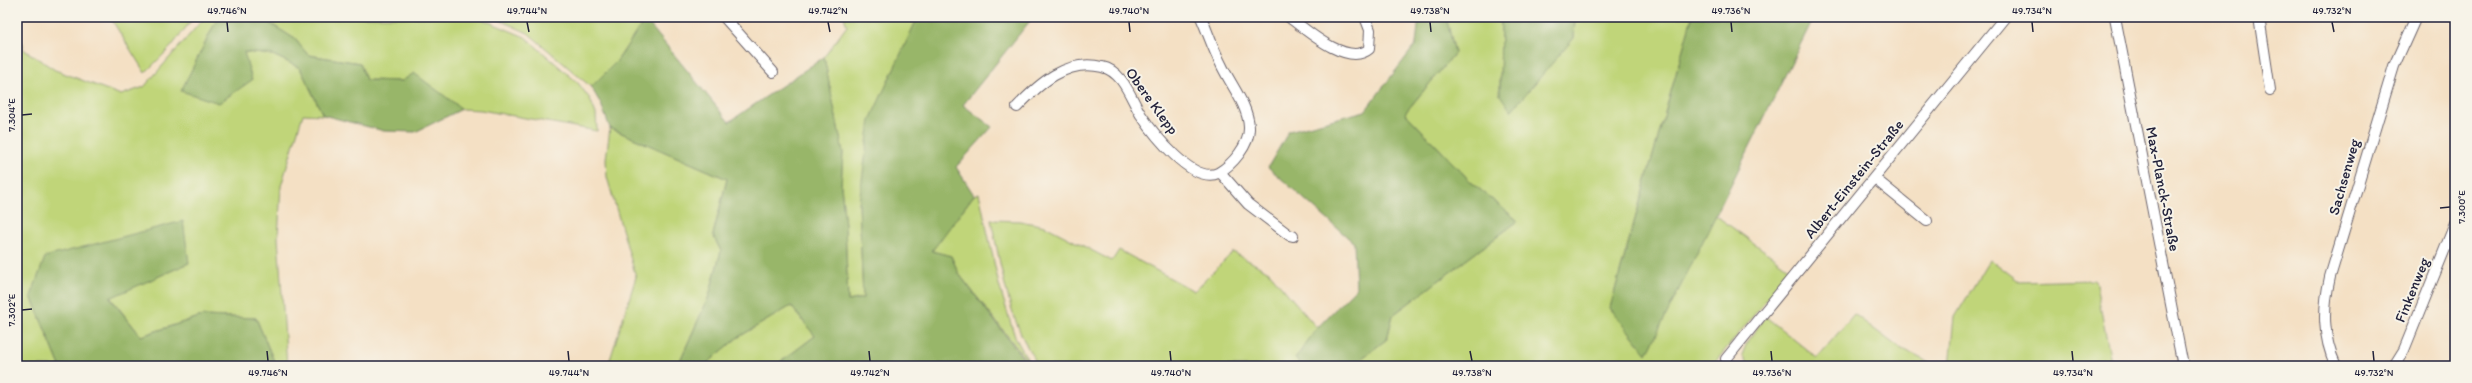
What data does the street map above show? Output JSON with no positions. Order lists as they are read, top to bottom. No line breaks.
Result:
{"streets":{"street":["Obere Klepp","Sachsenweg","Albert-Einstein-Straße","Max-Planck-Straße","Finkenweg"]},"coordinates":["49.746°N","49.744°N","49.742°N","49.740°N","49.738°N","49.736°N","49.734°N","49.732°N","7.304°E","7.300°E","7.302°E"]}
